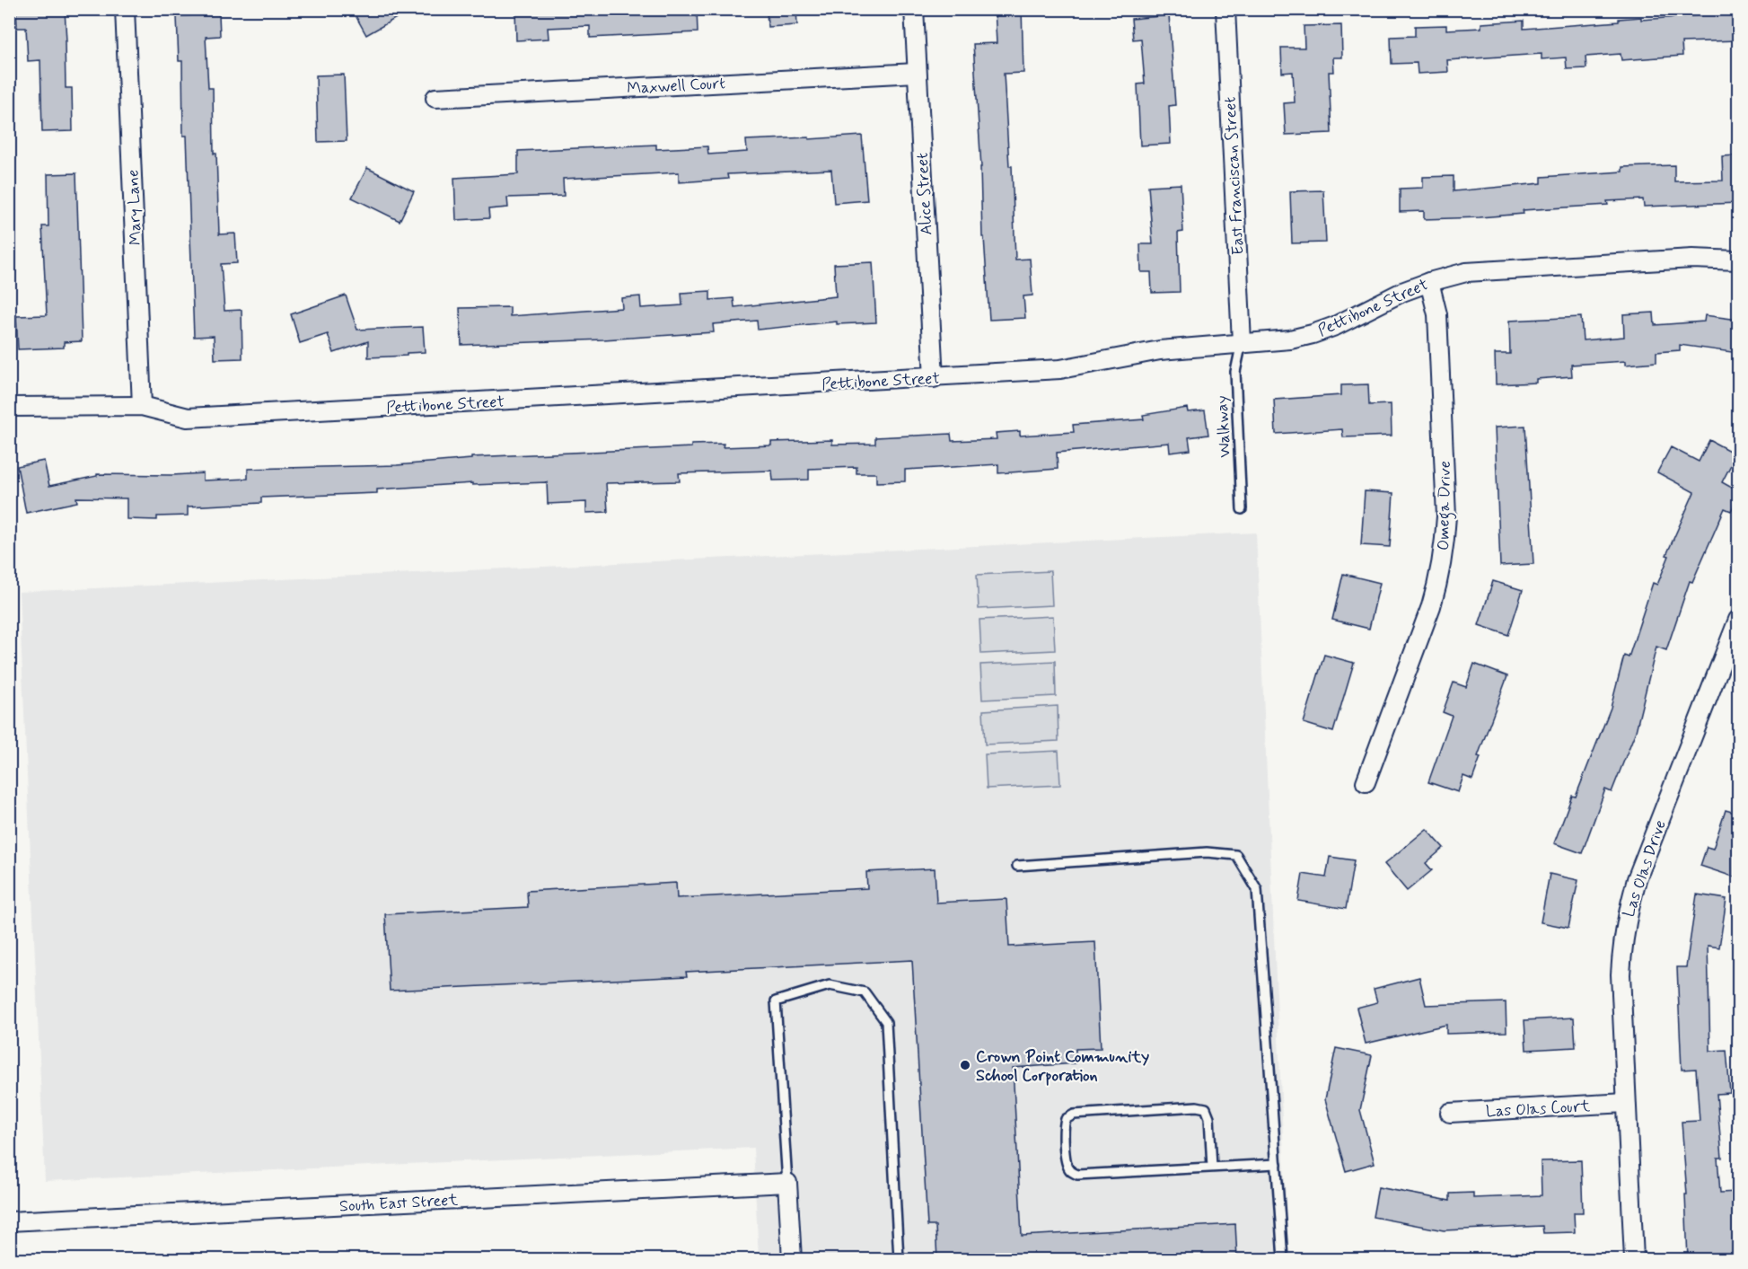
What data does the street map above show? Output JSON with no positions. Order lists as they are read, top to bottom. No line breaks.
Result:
{"streets":{"street":["Maxwell Court","East Franciscan Street","Alice Street","Mary Lane","Pettibone Street","Omega Drive","Las Olas Drive","Las Olas Court","South East Street"],"lane":["Walkway"]},"crossings":[["Maxwell Court","Alice Street"],["East Franciscan Street","Pettibone Street"],["East Franciscan Street","Walkway"],["Alice Street","Pettibone Street"],["Mary Lane","Pettibone Street"],["Pettibone Street","Walkway"],["Pettibone Street","Omega Drive"],["Las Olas Drive","Las Olas Court"]],"places":["Crown Point Community School Corporation"]}
